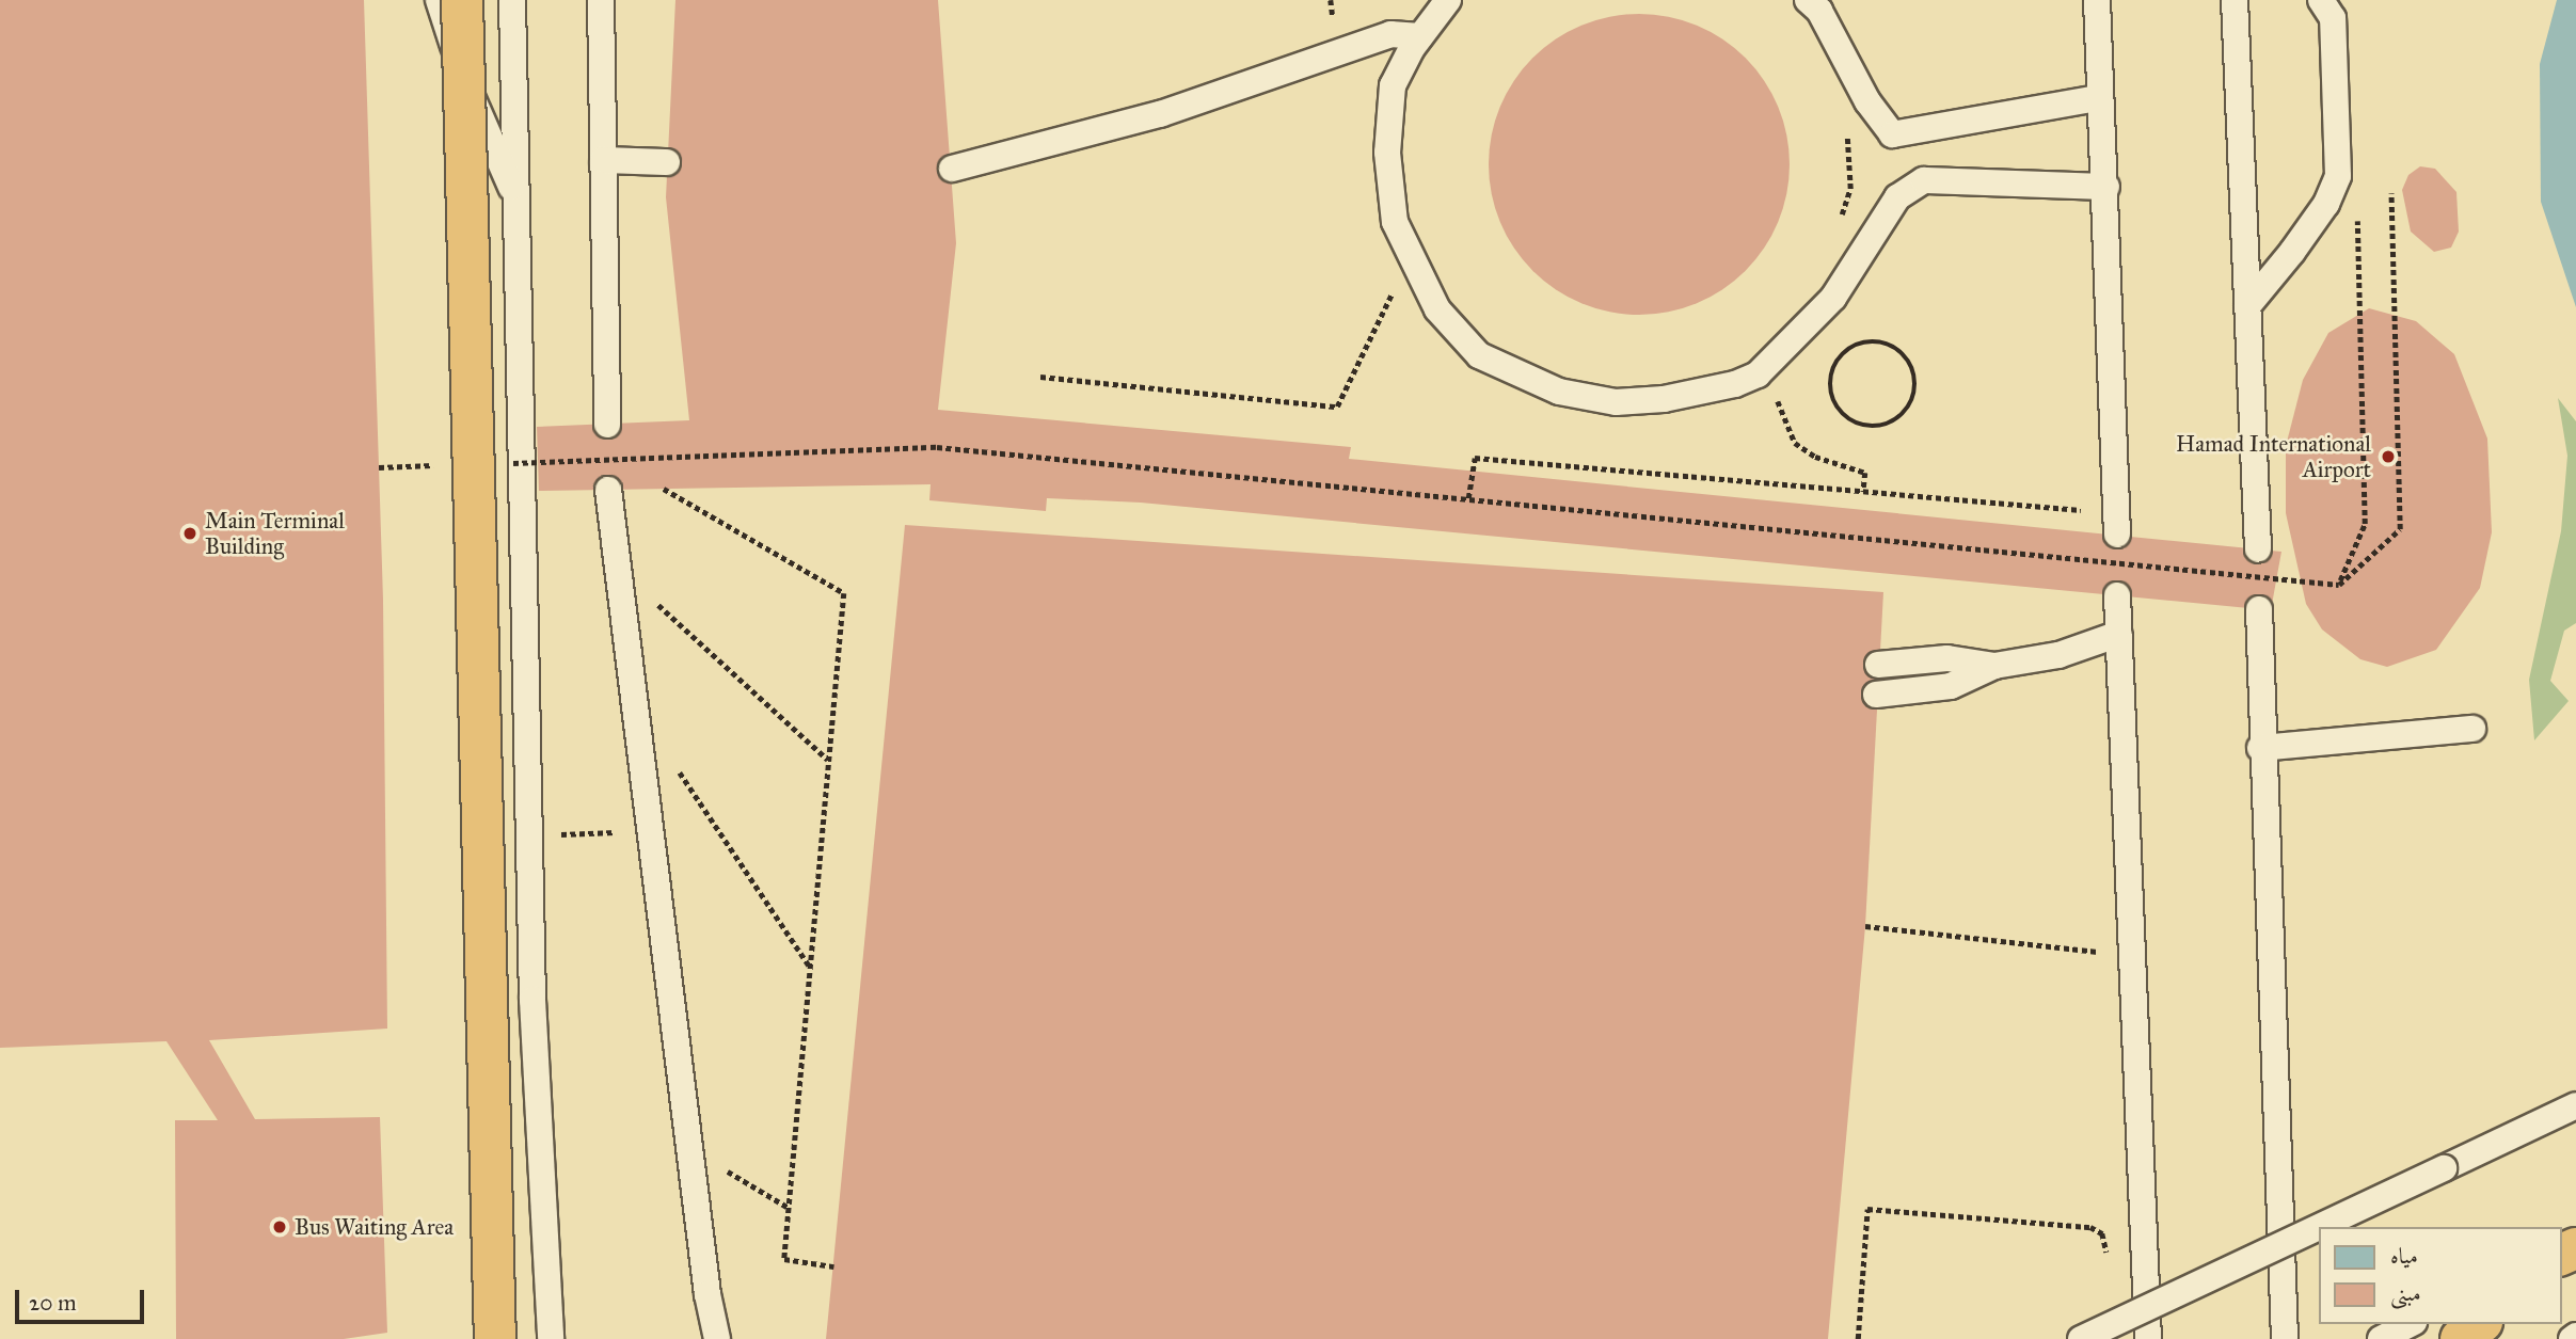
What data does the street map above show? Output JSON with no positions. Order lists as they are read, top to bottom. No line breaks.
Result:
{"places":["Hamad International Airport","Main Terminal Building","Bus Waiting Area"],"legend":["مياه","مبنى"],"scale_bar":"20 m"}
